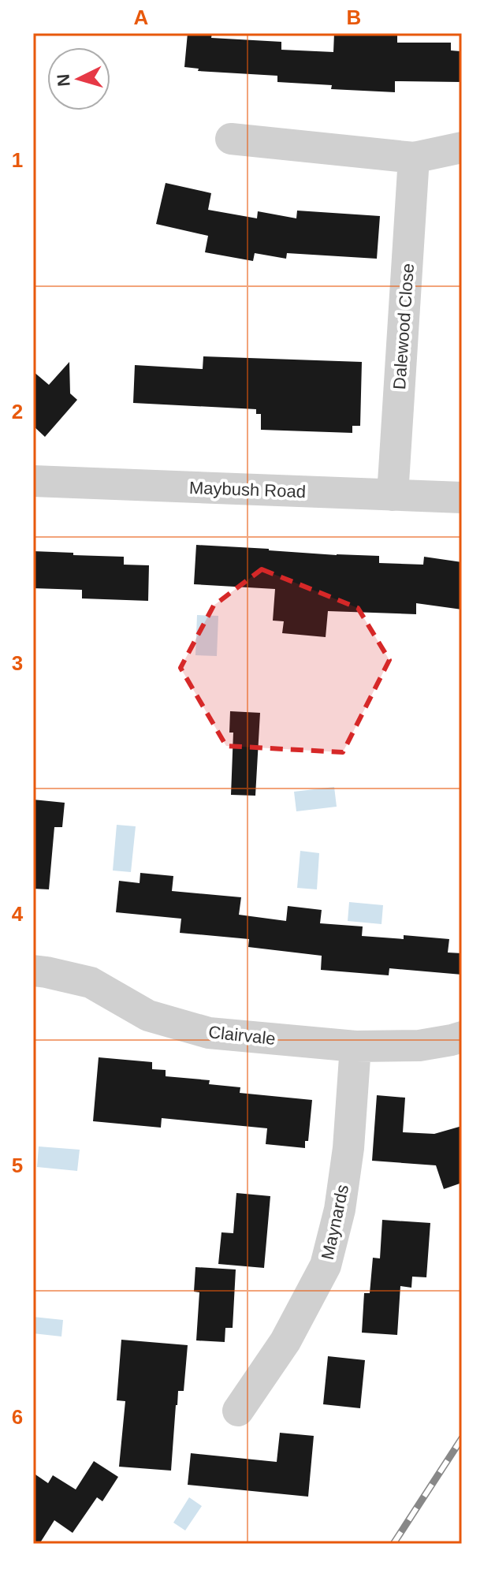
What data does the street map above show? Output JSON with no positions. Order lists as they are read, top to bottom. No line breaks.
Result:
{"streets":{"street":["Dalewood Close","Maybush Road","Clairvale","Maynards"]},"crossings":[["Dalewood Close","Maybush Road"],["Clairvale","Maynards"]],"north":"left","grid":{"columns":["A","B"],"rows":["1","2","3","4","5","6"]}}
